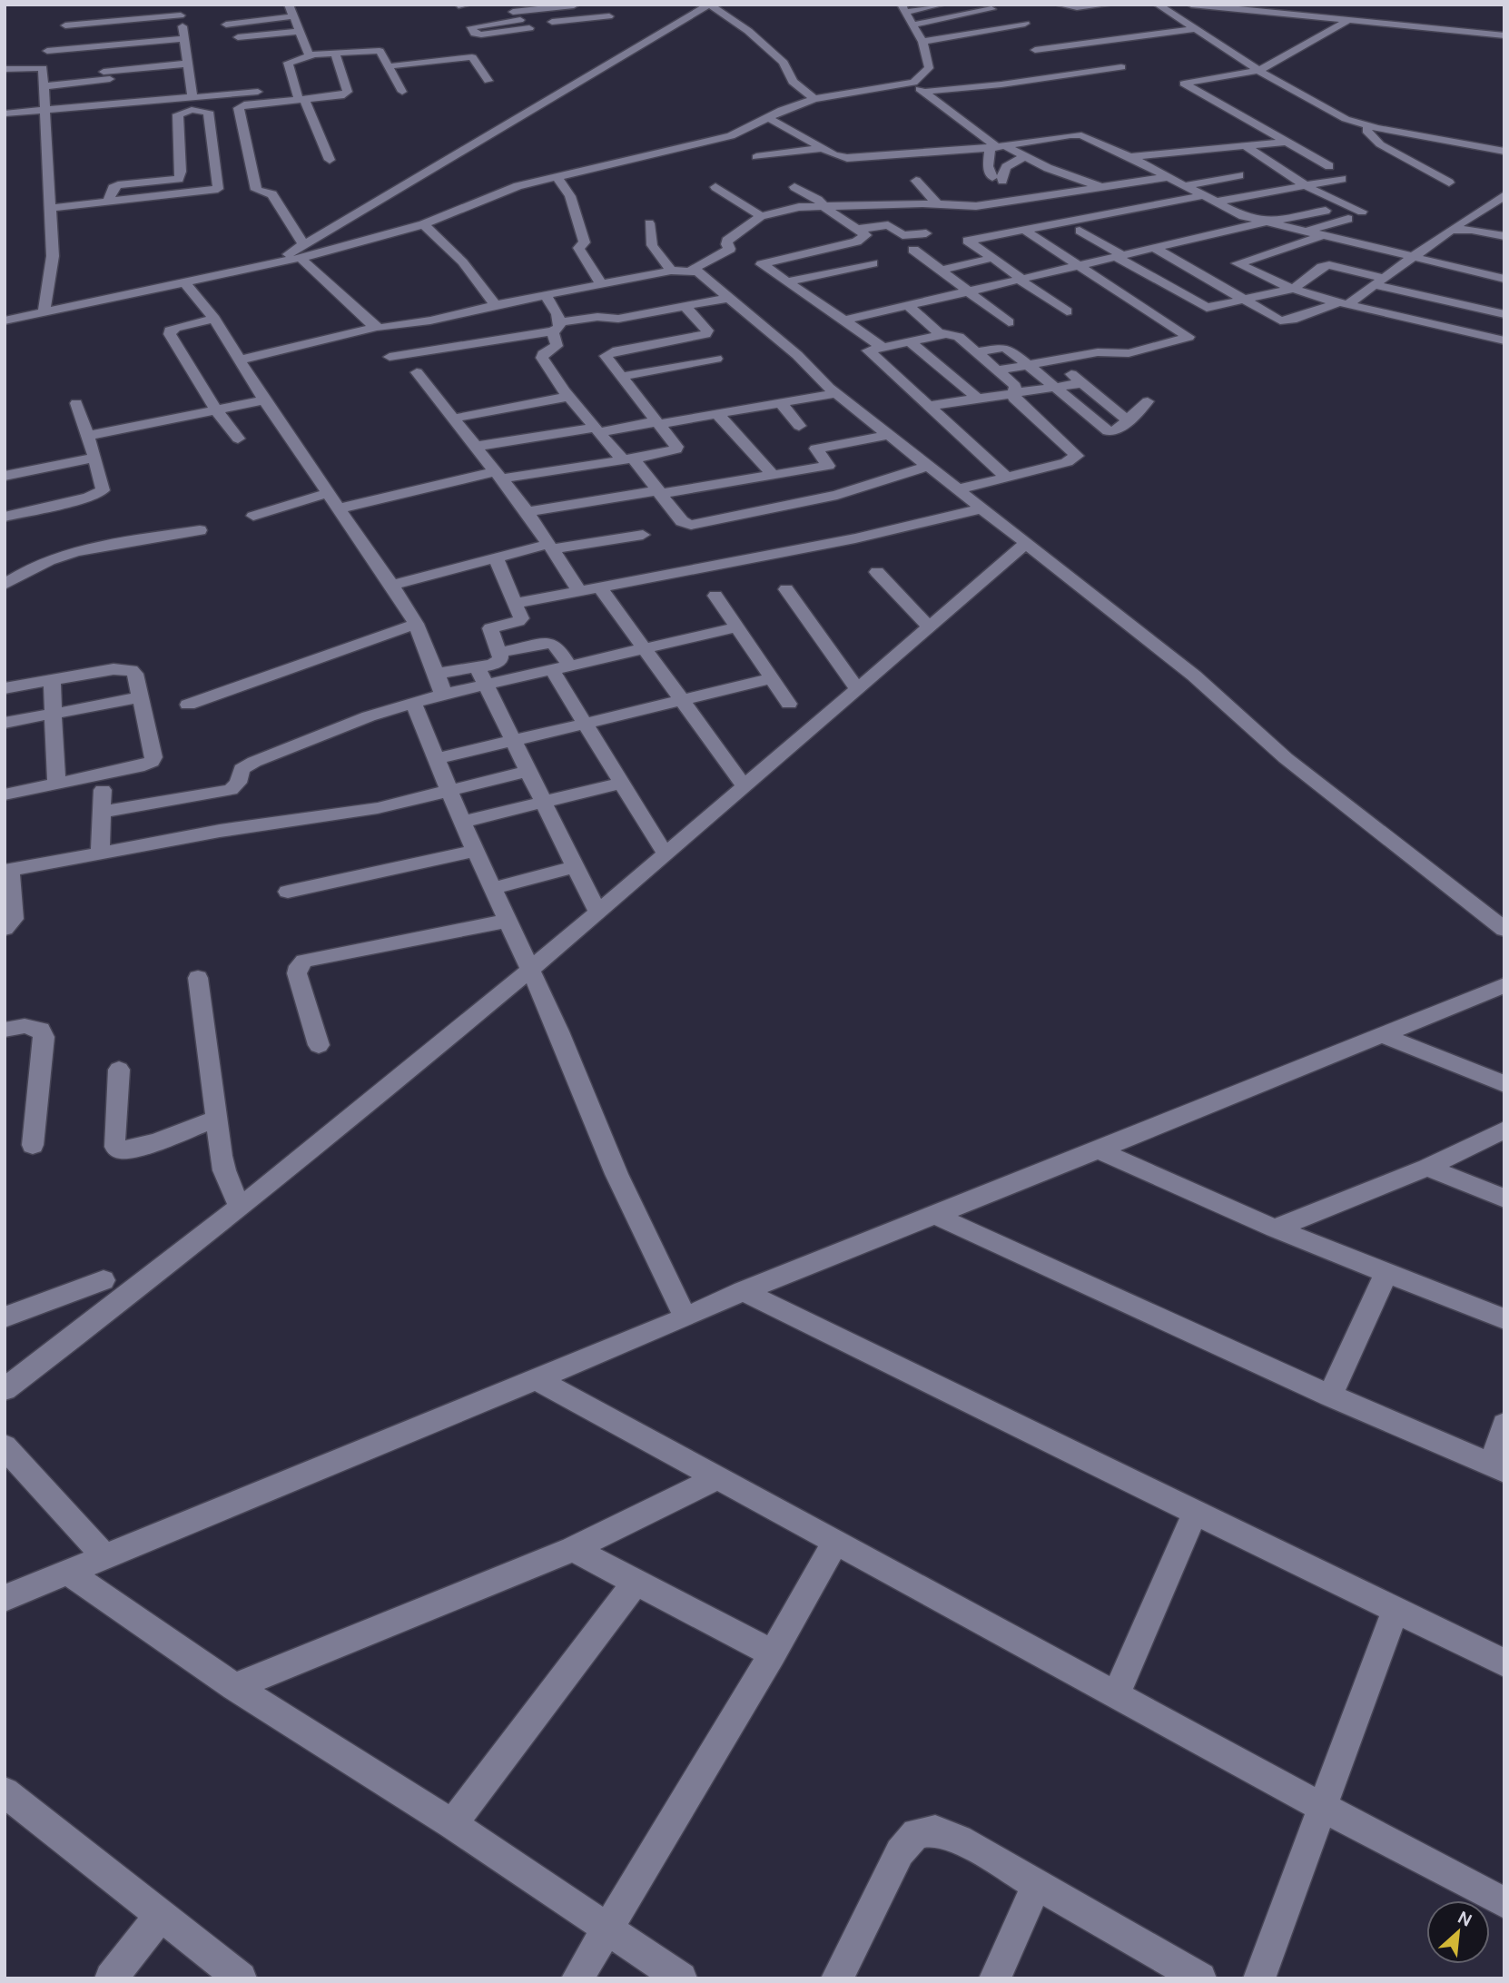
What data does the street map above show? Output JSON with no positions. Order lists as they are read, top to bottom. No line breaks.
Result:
{"north":"top right"}
